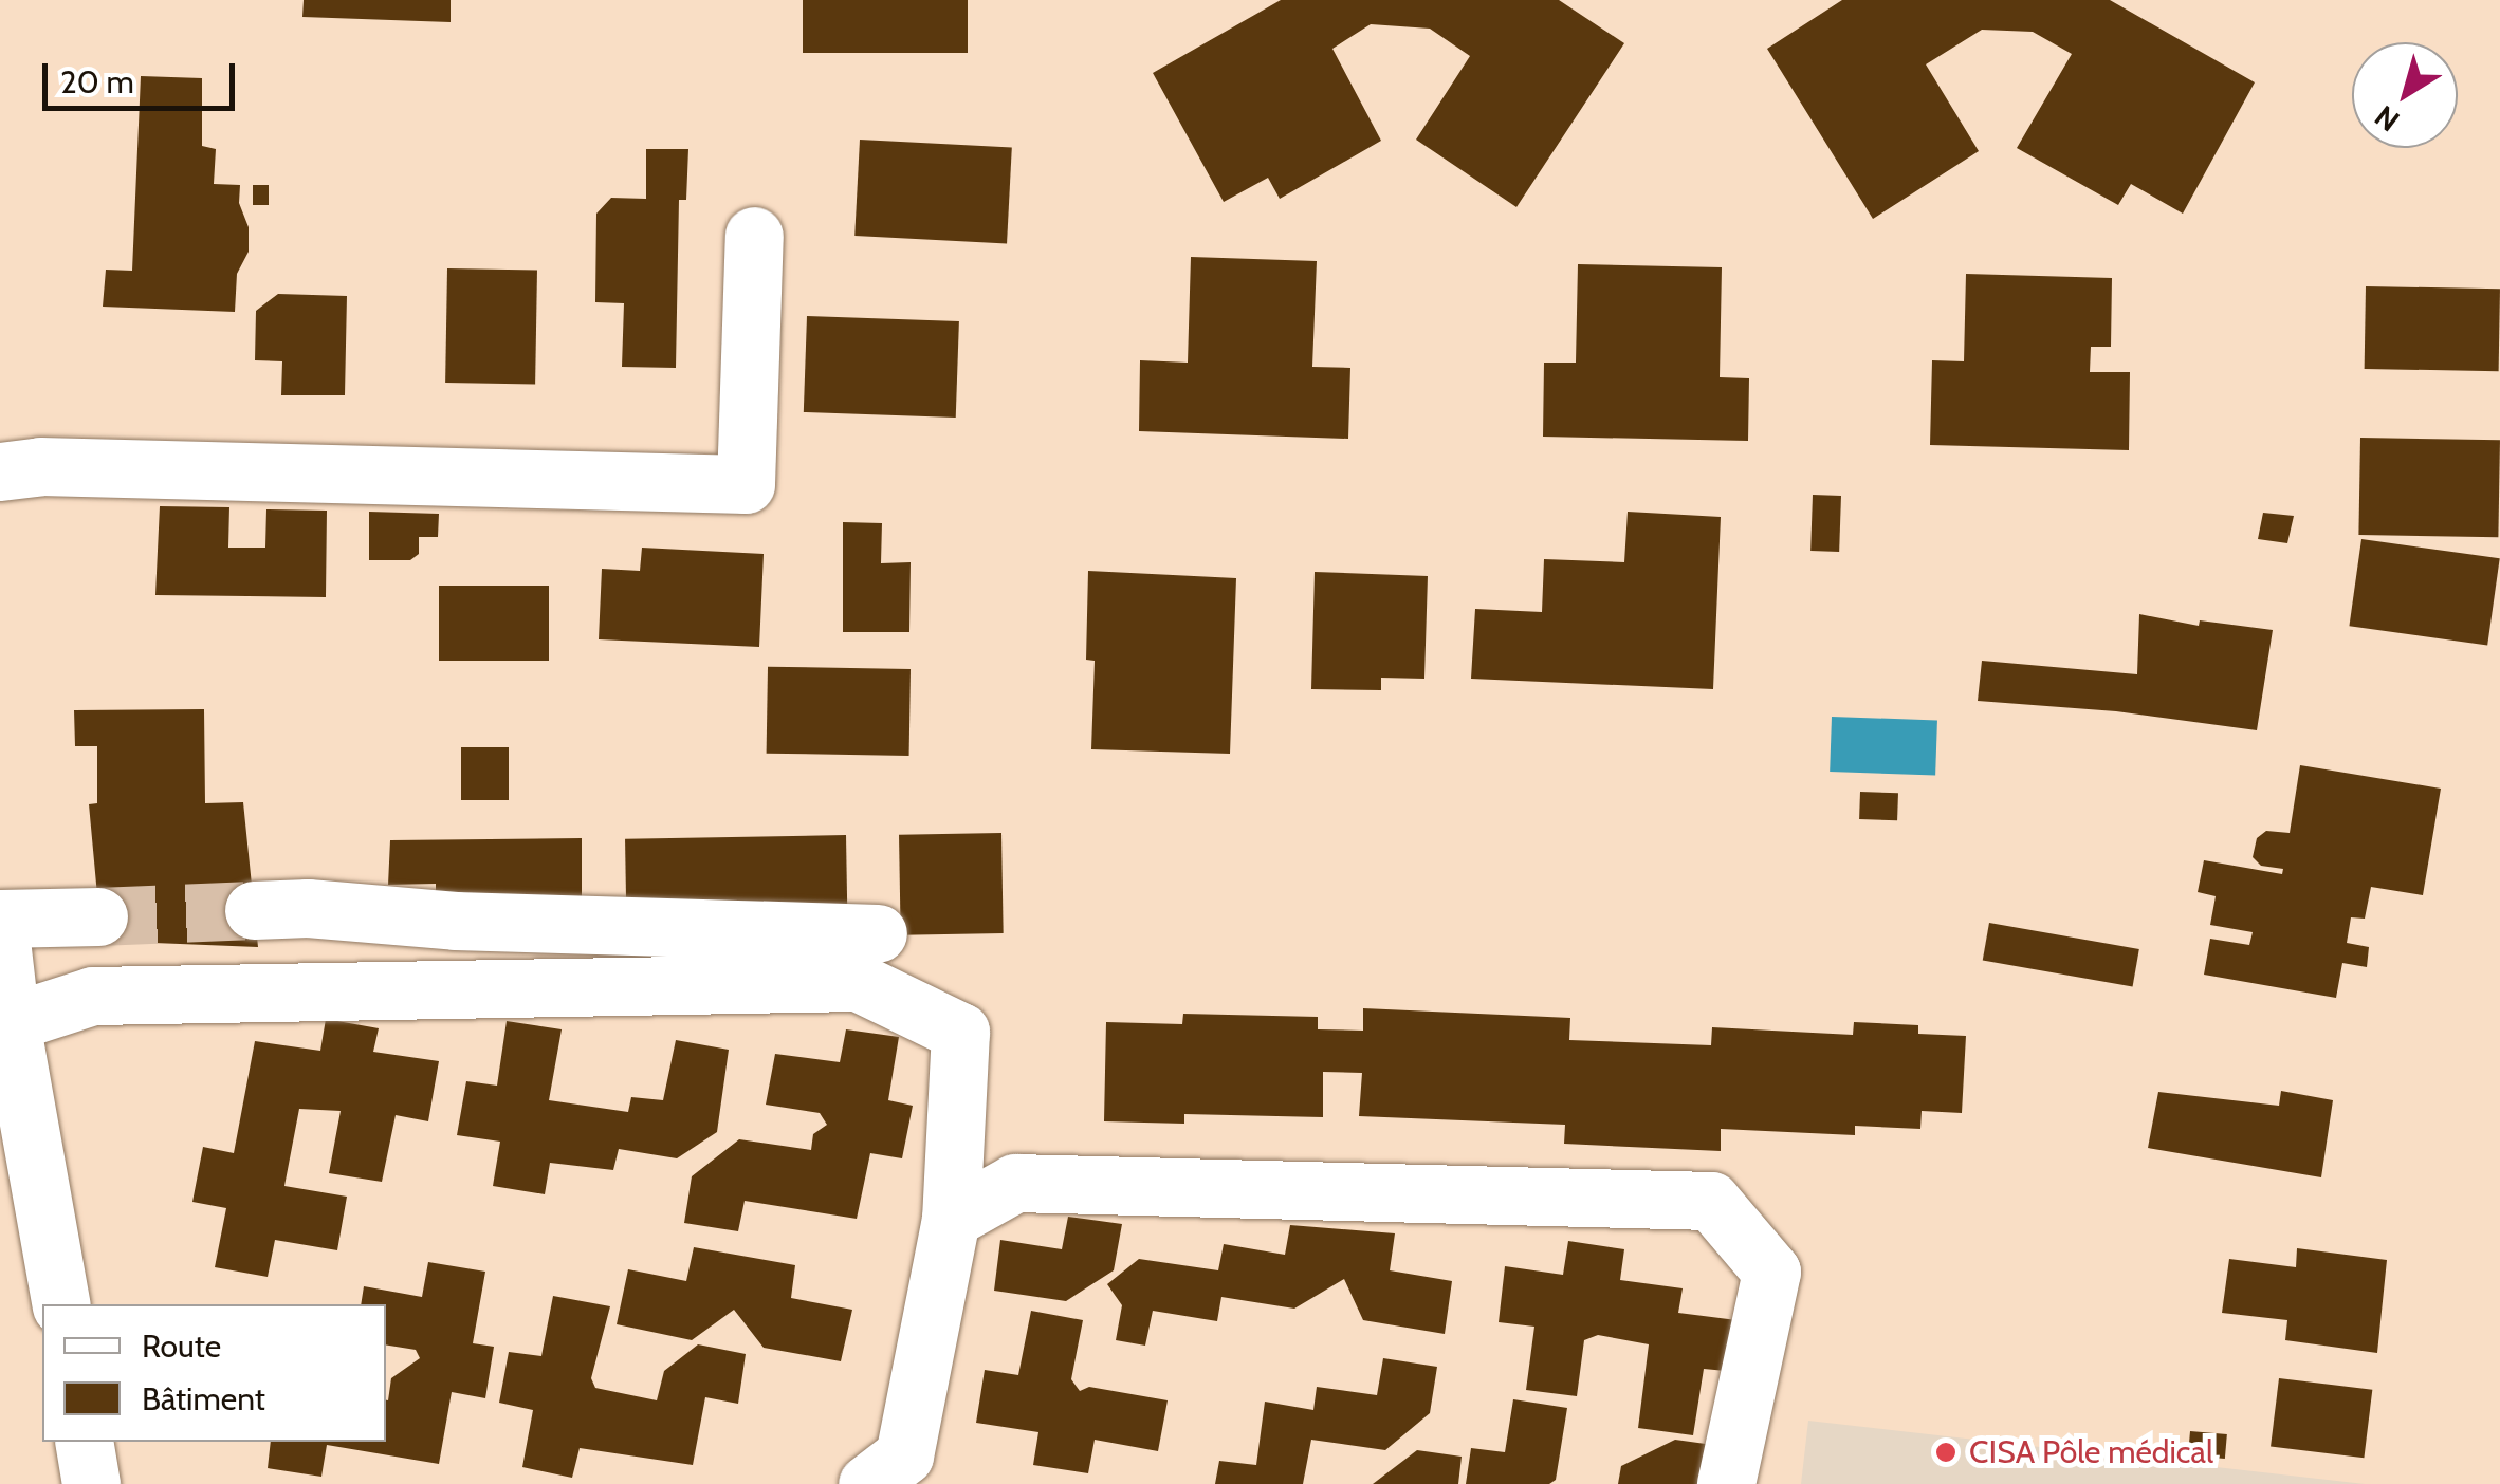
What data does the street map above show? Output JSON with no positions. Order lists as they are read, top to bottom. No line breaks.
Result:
{"places":["CISA Pôle médical"],"legend":["Route","Bâtiment"],"scale_bar":"20 m","north":"bottom left"}
